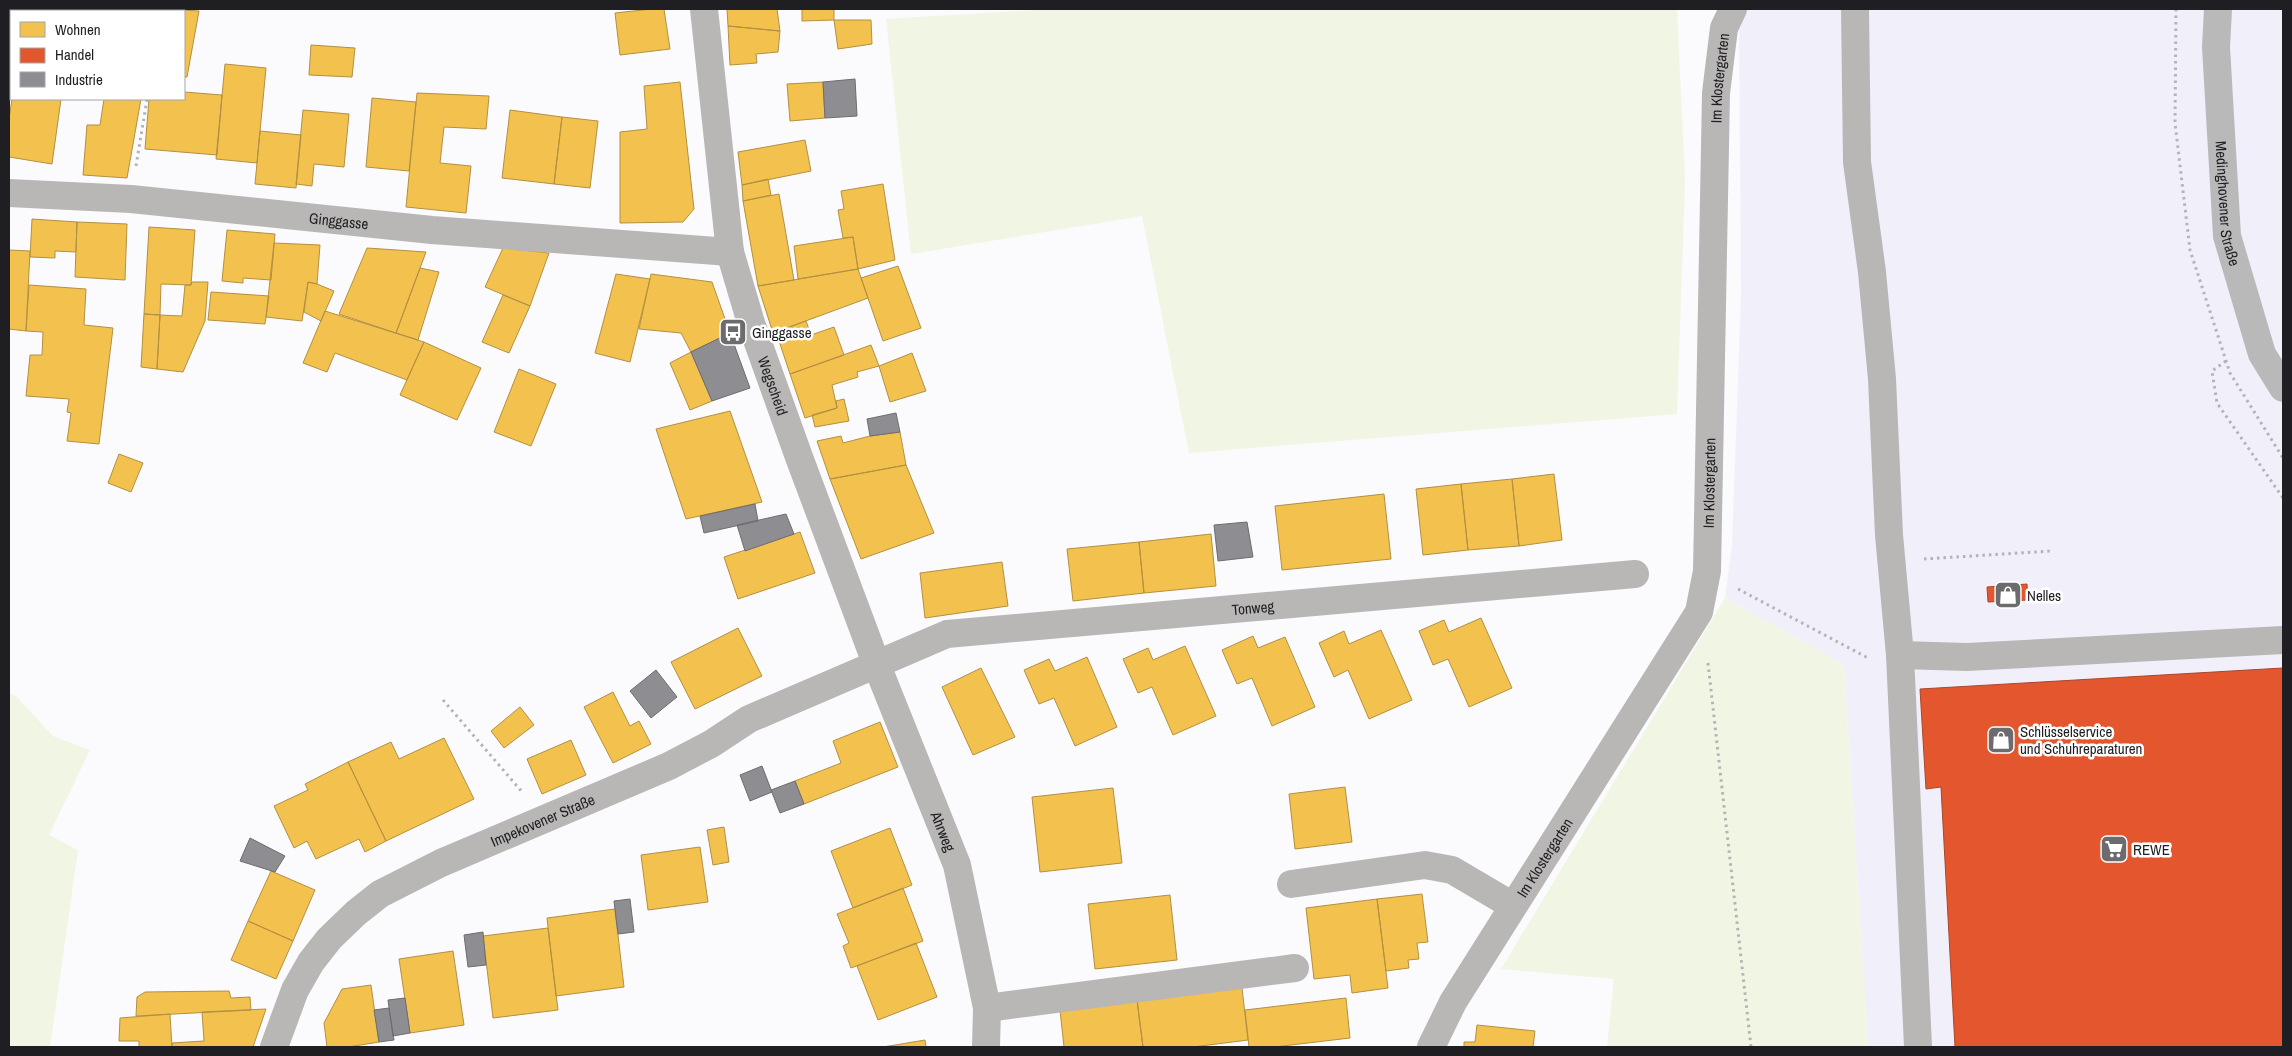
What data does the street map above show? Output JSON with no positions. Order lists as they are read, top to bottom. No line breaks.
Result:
{"streets":{"main road":["Medinghovener Straße"],"street":["Im Klostergarten","Ginggasse","Wegscheid","Tonweg","Impekovener Straße","Ahrweg"]},"crossings":[["Ginggasse","Wegscheid"],["Wegscheid","Tonweg"],["Wegscheid","Impekovener Straße"],["Wegscheid","Ahrweg"],["Tonweg","Impekovener Straße"],["Tonweg","Ahrweg"],["Impekovener Straße","Ahrweg"]],"places":{"bus stop":["Ginggasse"],"shop":["Nelles","Schlüsselservice und Schuhreparaturen"],"supermarket":["REWE"]},"legend":["Wohnen","Handel","Industrie"]}
